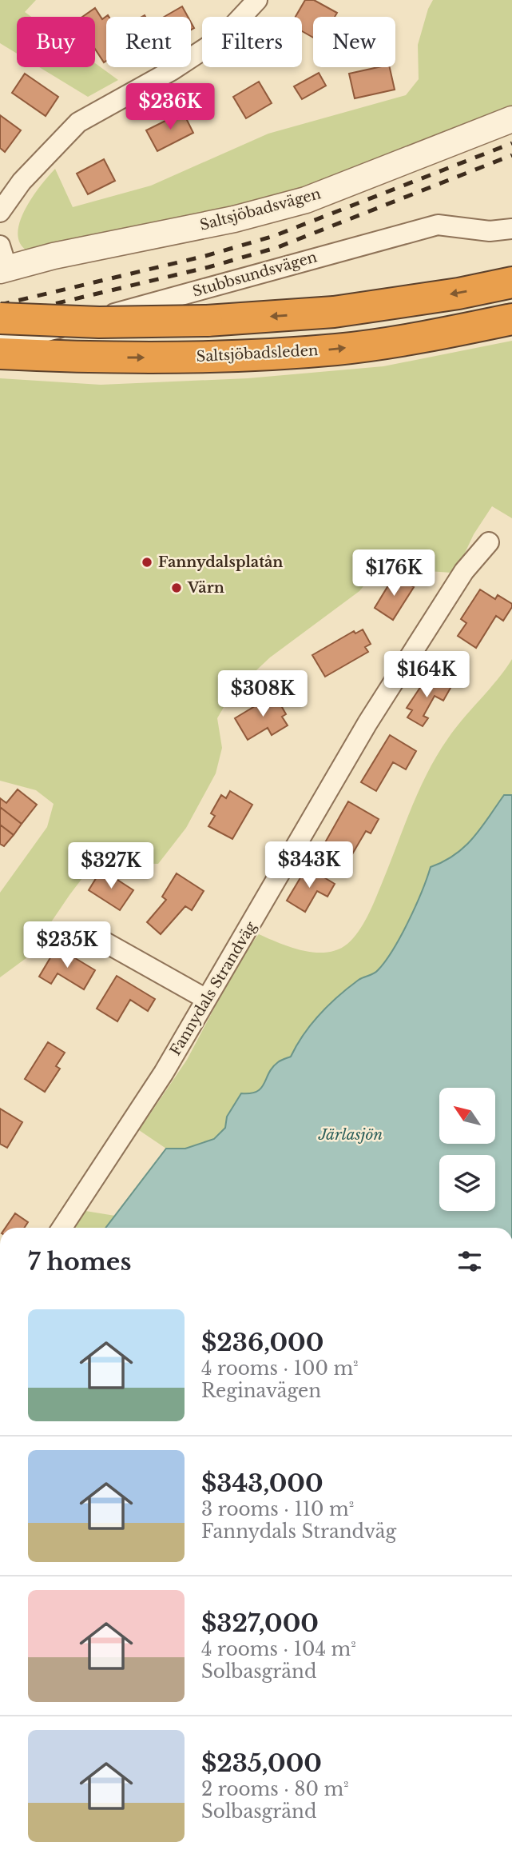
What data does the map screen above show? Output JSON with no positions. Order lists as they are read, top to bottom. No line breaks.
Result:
{"streets":{"highway":["Saltsjöbadsleden"],"street":["Saltsjöbadsvägen","Stubbsundsvägen","Fannydals Strandväg"]},"water":["Järlasjön"],"places":["Fannydalsplatån","Värn"],"north":"top left","page":{"chip":["Buy","Rent","Filters","New"],"price":["$236K","$176K","$164K","$308K","$343K","$327K","$235K"],"heading":"7 homes","list":[{"name":"$236,000","note":"4 rooms · 100 m² · Reginavägen"},{"name":"$343,000","note":"3 rooms · 110 m² · Fannydals Strandväg"},{"name":"$327,000","note":"4 rooms · 104 m² · Solbasgränd"},{"name":"$235,000","note":"2 rooms · 80 m² · Solbasgränd"}]}}
